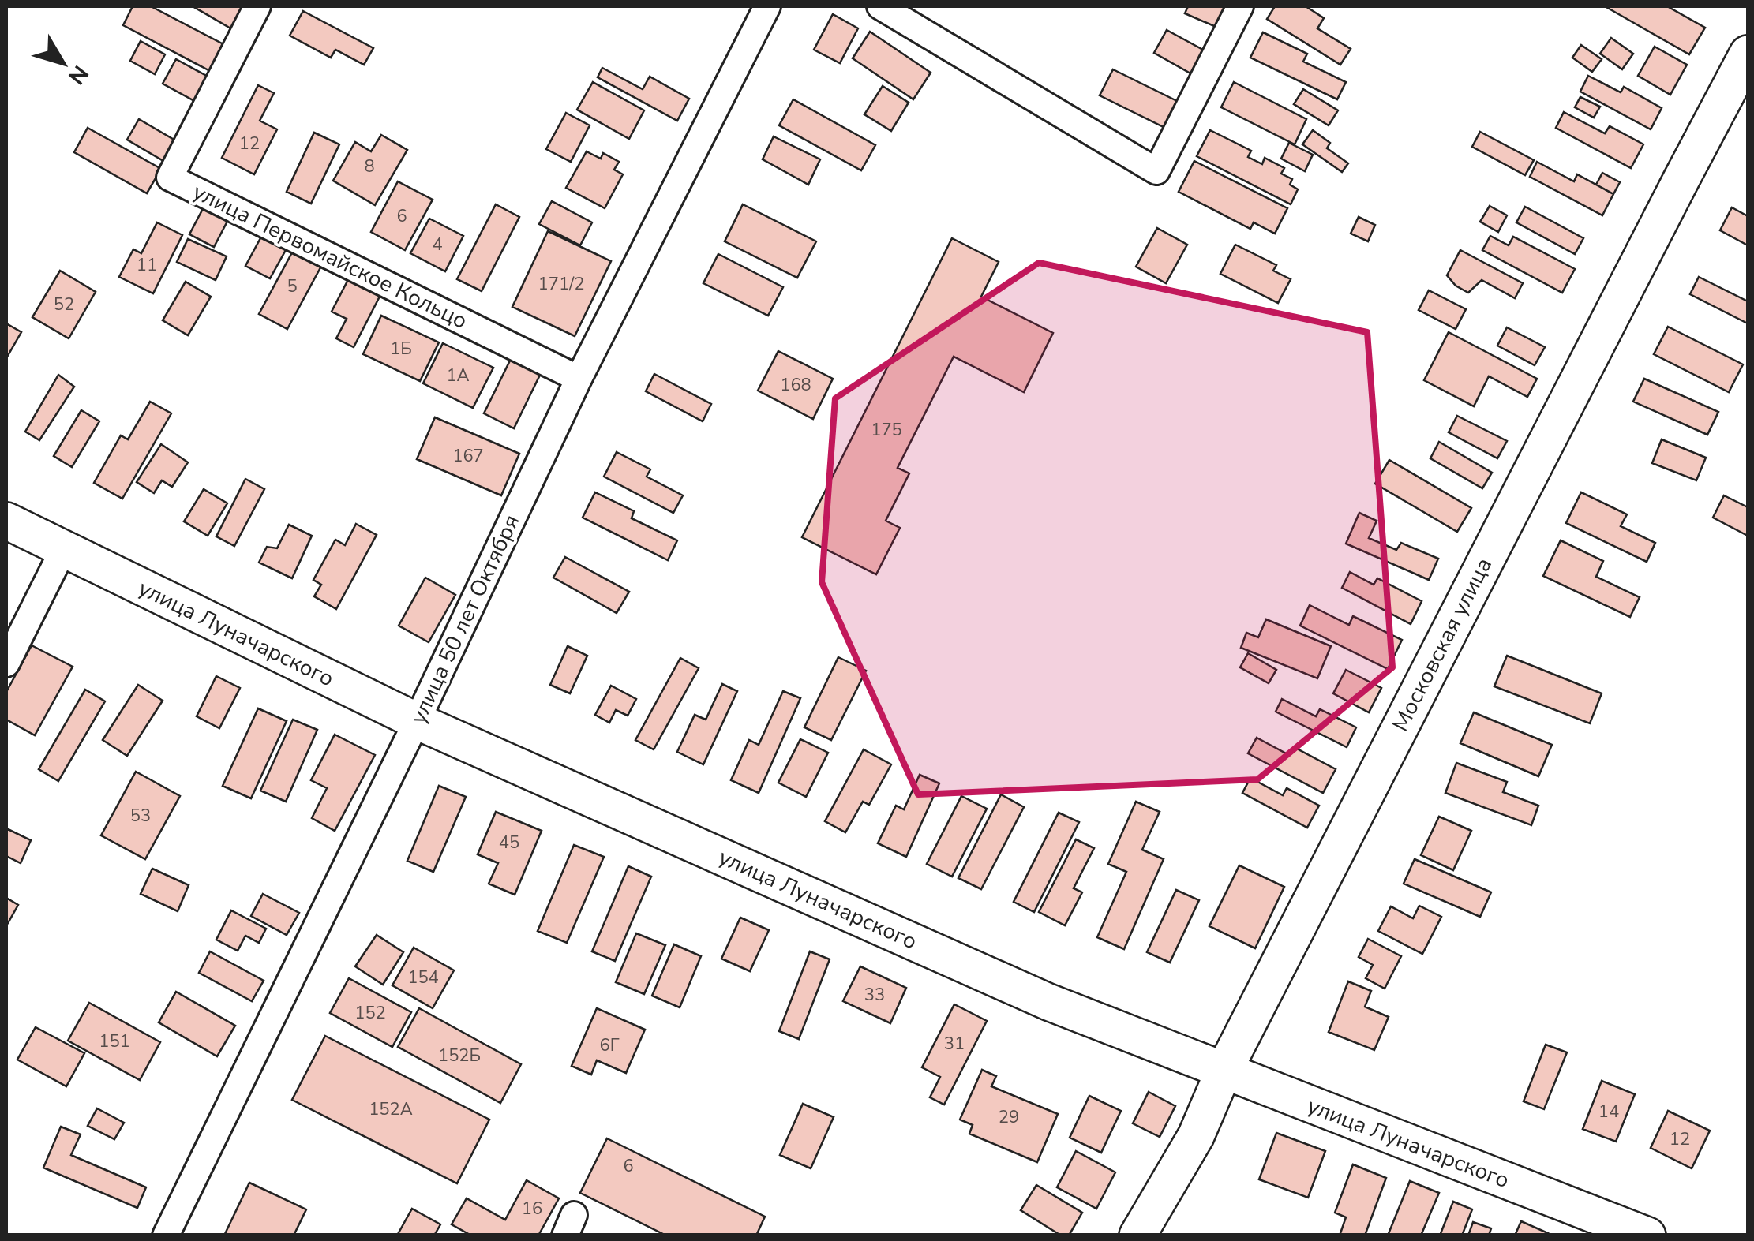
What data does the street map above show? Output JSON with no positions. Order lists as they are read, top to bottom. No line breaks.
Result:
{"streets":{"street":["улица Первомайское Кольцо","улица 50 лет Октября","улица Луначарского","Московская улица"]},"crossings":[["улица Первомайское Кольцо","улица 50 лет Октября"],["улица 50 лет Октября","улица Луначарского"],["улица Луначарского","Московская улица"]],"house_numbers":["12","8","6","4","11","171/2","5","52","1Б","1А","168","175","167","53","45","154","33","152","151","31","6Г","152Б","152А","14","29","12","6","16"],"north":"bottom right"}
